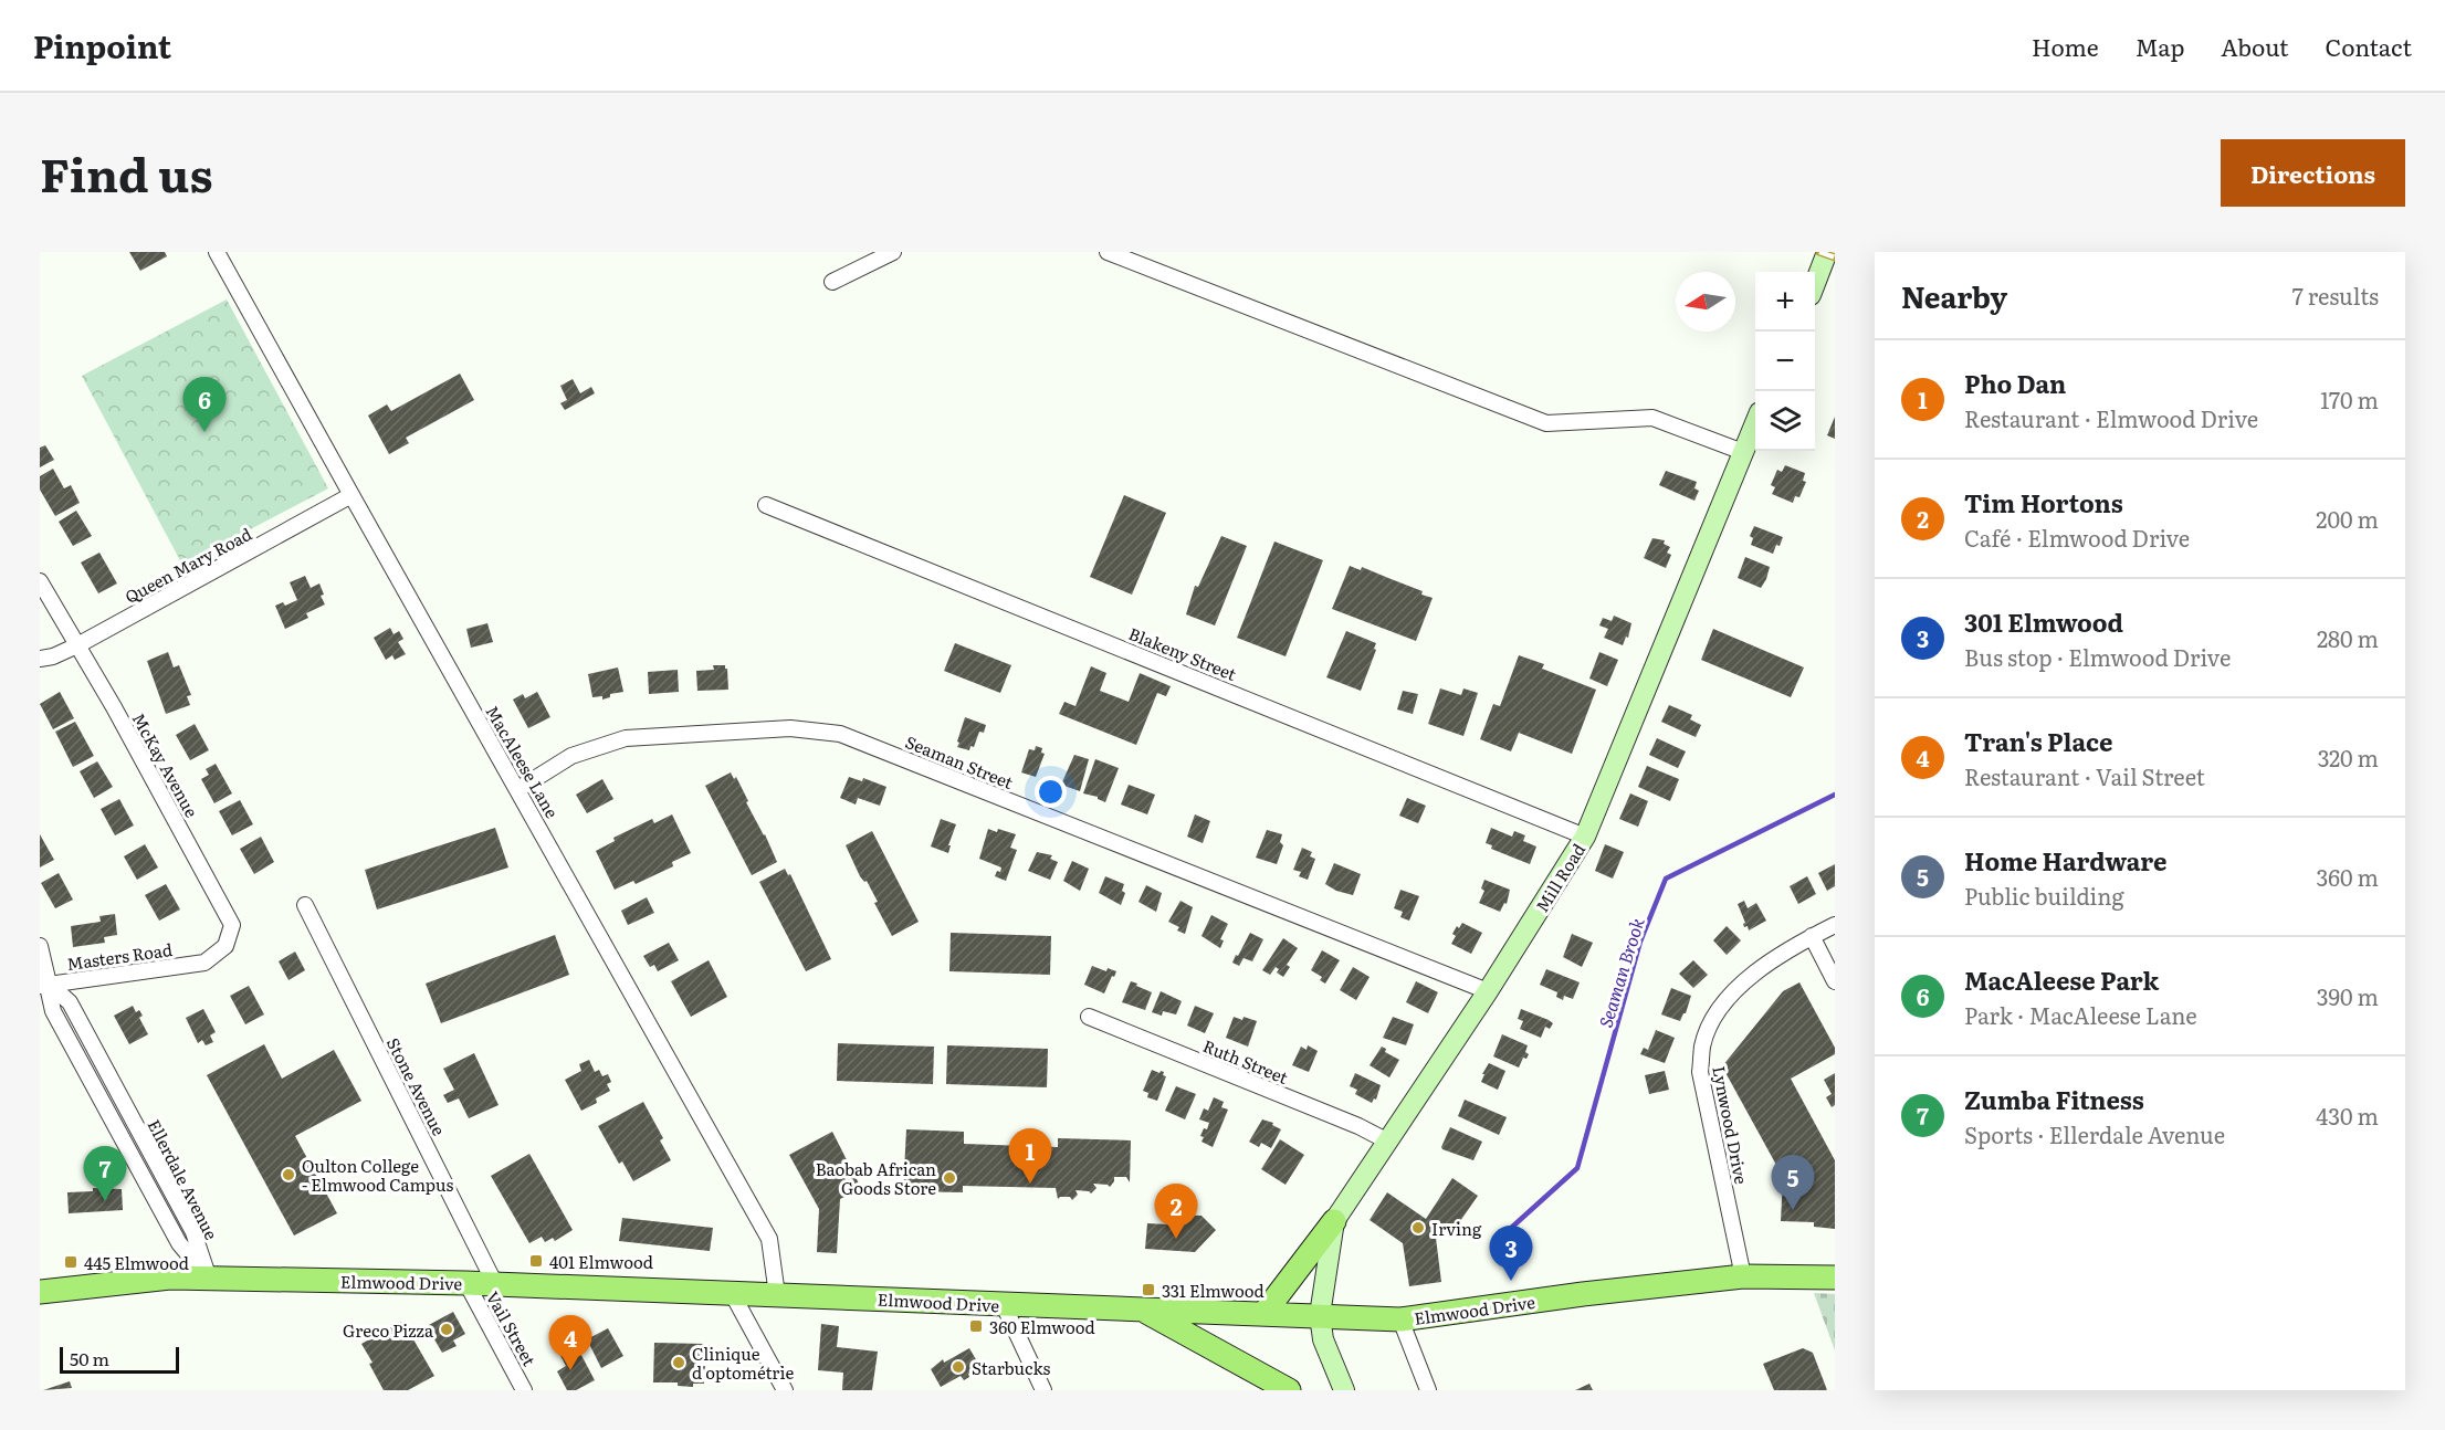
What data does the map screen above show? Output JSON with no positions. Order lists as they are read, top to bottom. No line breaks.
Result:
{"streets":{"main road":["Elmwood Drive"],"street":["Queen Mary Road","Blakeny Street","MacAleese Lane","Seaman Street","McKay Avenue","Mill Road","Masters Road","Ruth Street","Stone Avenue","Lynwood Drive","Ellerdale Avenue","Vail Street"]},"crossings":[["Queen Mary Road","MacAleese Lane"],["Queen Mary Road","McKay Avenue"],["Blakeny Street","Mill Road"],["MacAleese Lane","Seaman Street"],["MacAleese Lane","Elmwood Drive"],["Seaman Street","Mill Road"],["McKay Avenue","Masters Road"],["Mill Road","Ruth Street"],["Mill Road","Elmwood Drive"],["Masters Road","Ellerdale Avenue"],["Stone Avenue","Elmwood Drive"],["Lynwood Drive","Elmwood Drive"],["Ellerdale Avenue","Elmwood Drive"],["Elmwood Drive","Vail Street"]],"water":["Seaman Brook"],"places":{"other":["Oulton College - Elmwood Campus","Baobab African Goods Store","Irving","Greco Pizza","Clinique d'optométrie","Starbucks"],"transit":["401 Elmwood","445 Elmwood","331 Elmwood","360 Elmwood"]},"scale_bar":"50 m","north":"left","page":{"header":"Pinpoint","nav":["Home","Map","About","Contact"],"title":"Find us","buttons":"Directions","heading":["Nearby","7 results"],"map_buttons":["+","−"],"list":[{"mark":"1","name":"Pho Dan","note":"Restaurant · Elmwood Drive","value":"170 m"},{"mark":"2","name":"Tim Hortons","note":"Café · Elmwood Drive","value":"200 m"},{"mark":"3","name":"301 Elmwood","note":"Bus stop · Elmwood Drive","value":"280 m"},{"mark":"4","name":"Tran's Place","note":"Restaurant · Vail Street","value":"320 m"},{"mark":"5","name":"Home Hardware","note":"Public building","value":"360 m"},{"mark":"6","name":"MacAleese Park","note":"Park · MacAleese Lane","value":"390 m"},{"mark":"7","name":"Zumba Fitness","note":"Sports · Ellerdale Avenue","value":"430 m"}],"pins":["6","1","7","5","2","3","4"],"scale":"50 m"}}
